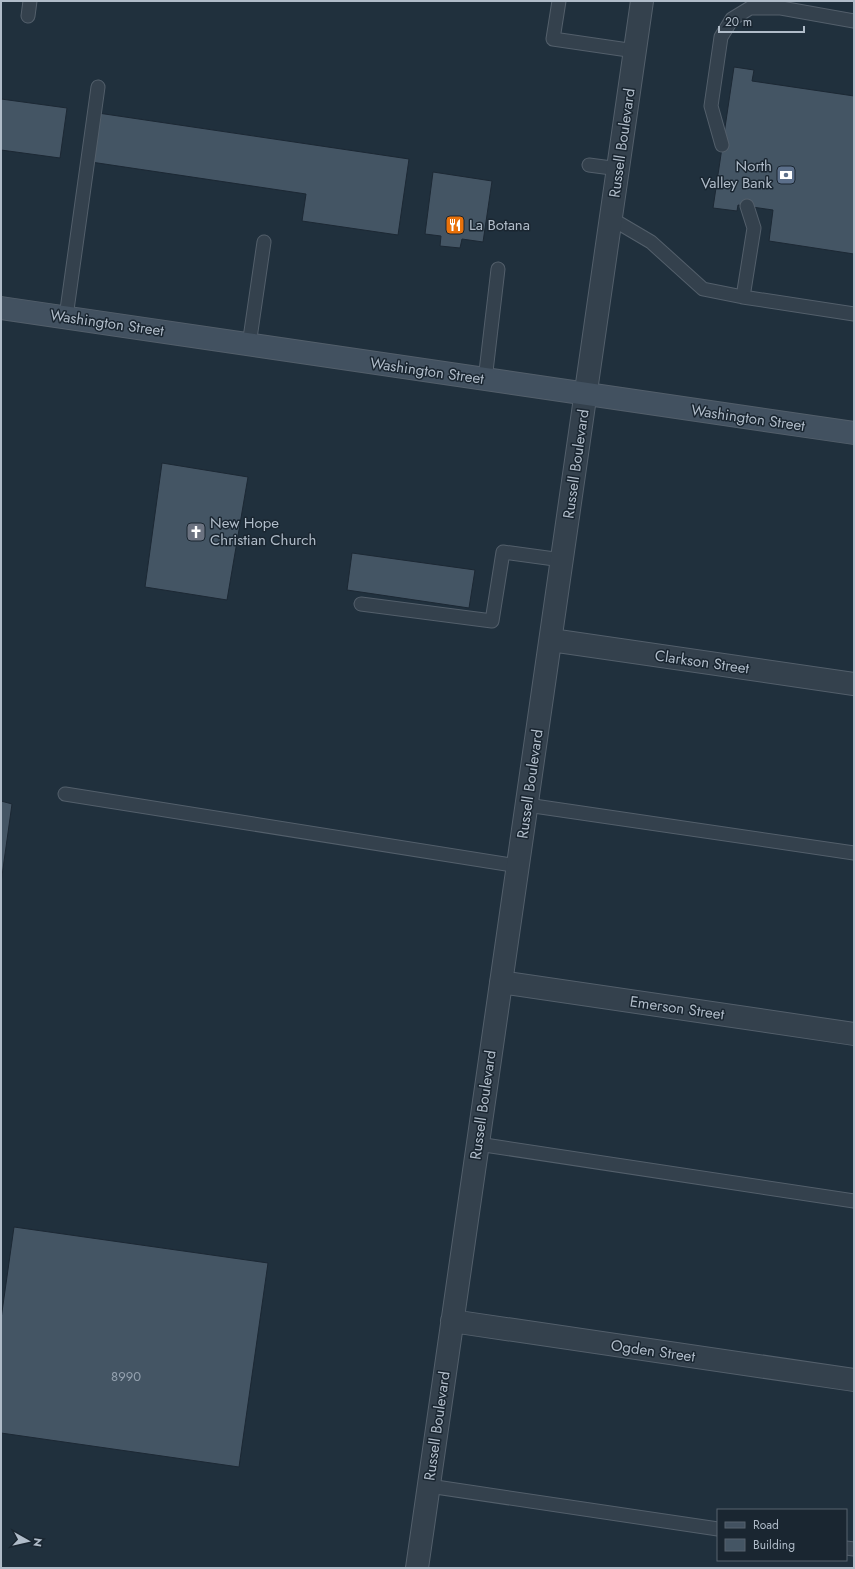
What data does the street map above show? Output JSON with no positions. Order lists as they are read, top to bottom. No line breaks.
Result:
{"streets":{"main road":["Washington Street"],"street":["Russell Boulevard","Clarkson Street","Emerson Street","Ogden Street"]},"crossings":[["Russell Boulevard","Washington Street"],["Russell Boulevard","Clarkson Street"],["Russell Boulevard","Emerson Street"],["Russell Boulevard","Ogden Street"]],"places":{"bank":["North Valley Bank"],"restaurant":["La Botana"],"church":["New Hope Christian Church"]},"house_numbers":["8990"],"legend":["Road","Building"],"scale_bar":"20 m","north":"right"}
